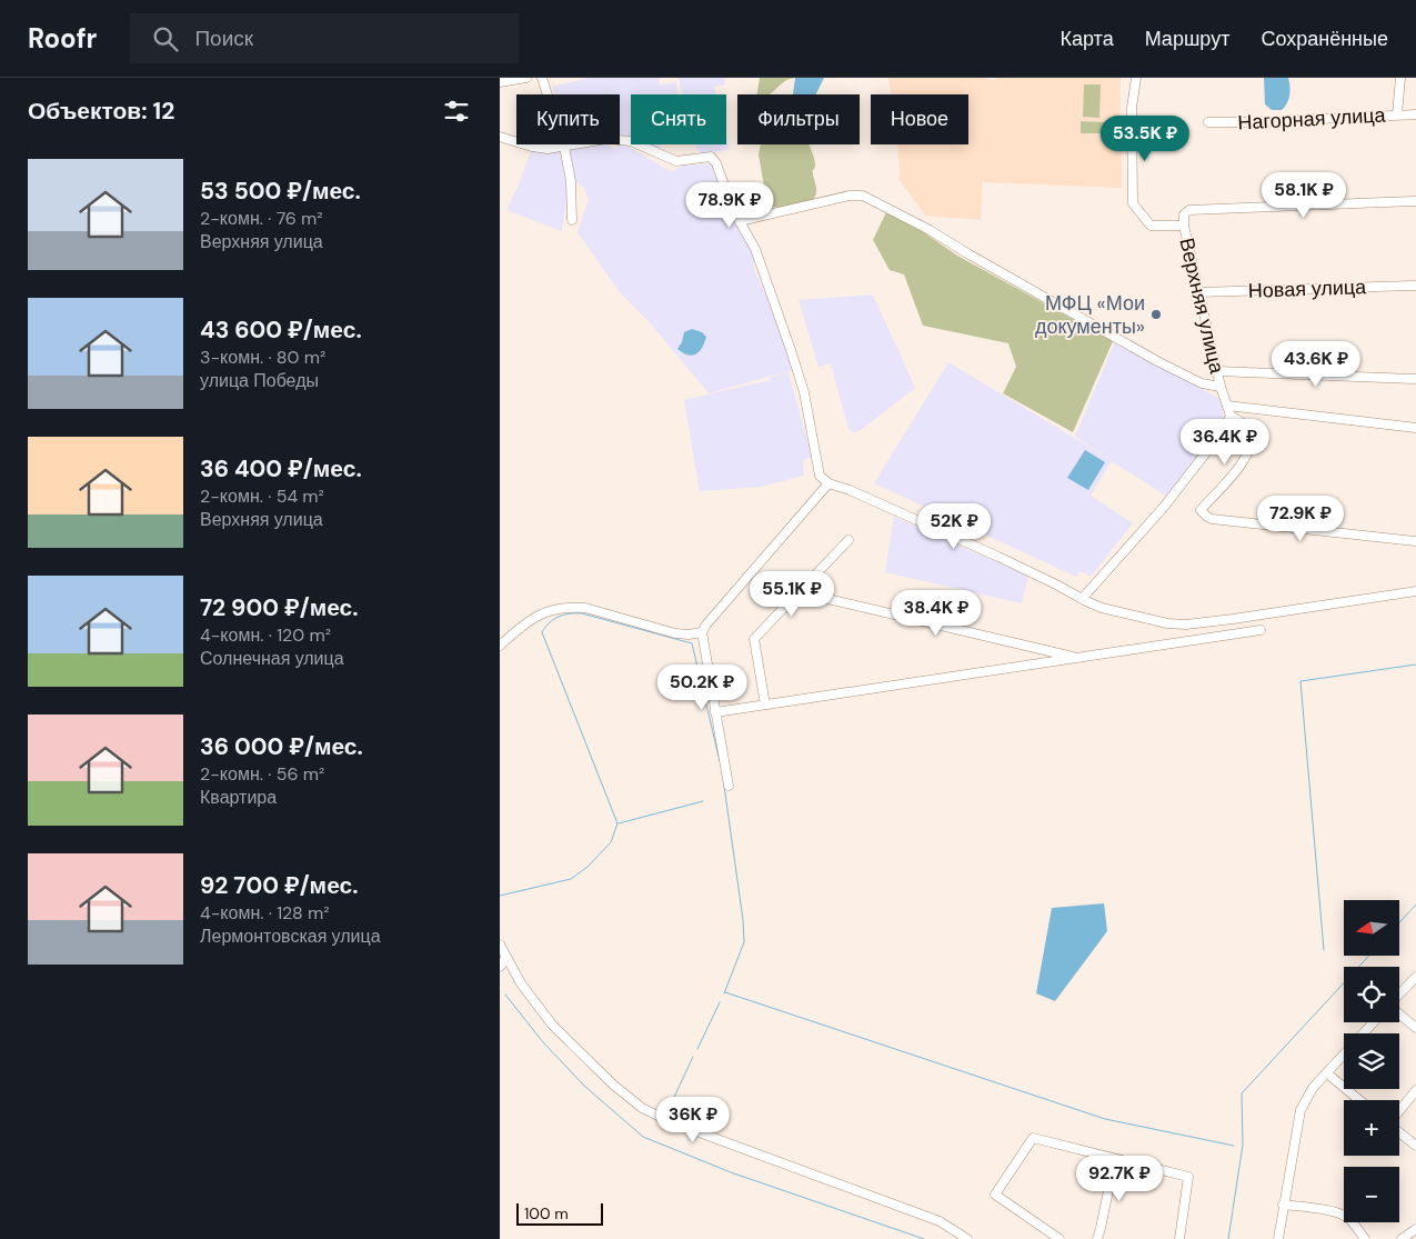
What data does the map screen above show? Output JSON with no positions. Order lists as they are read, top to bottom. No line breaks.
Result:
{"streets":{"street":["Нагорная улица","Новая улица","Верхняя улица"]},"crossings":[["Новая улица","Верхняя улица"]],"places":["МФЦ «Мои документы»"],"scale_bar":"100 m","north":"left","page":{"header":"Roofr","search":"Поиск","nav":["Карта","Маршрут","Сохранённые"],"heading":"Объектов: 12","chip":["Купить","Снять","Фильтры","Новое"],"price":["53.5K ₽","58.1K ₽","78.9K ₽","43.6K ₽","36.4K ₽","72.9K ₽","52K ₽","55.1K ₽","38.4K ₽","50.2K ₽","36K ₽","92.7K ₽"],"list":[{"name":"53 500 ₽/мес.","note":"2-комн. · 76 m² · Верхняя улица"},{"name":"43 600 ₽/мес.","note":"3-комн. · 80 m² · улица Победы"},{"name":"36 400 ₽/мес.","note":"2-комн. · 54 m² · Верхняя улица"},{"name":"72 900 ₽/мес.","note":"4-комн. · 120 m² · Солнечная улица"},{"name":"36 000 ₽/мес.","note":"2-комн. · 56 m² · Квартира"},{"name":"92 700 ₽/мес.","note":"4-комн. · 128 m² · Лермонтовская улица"}],"map_buttons":["+","−"],"scale":"100 m"}}
